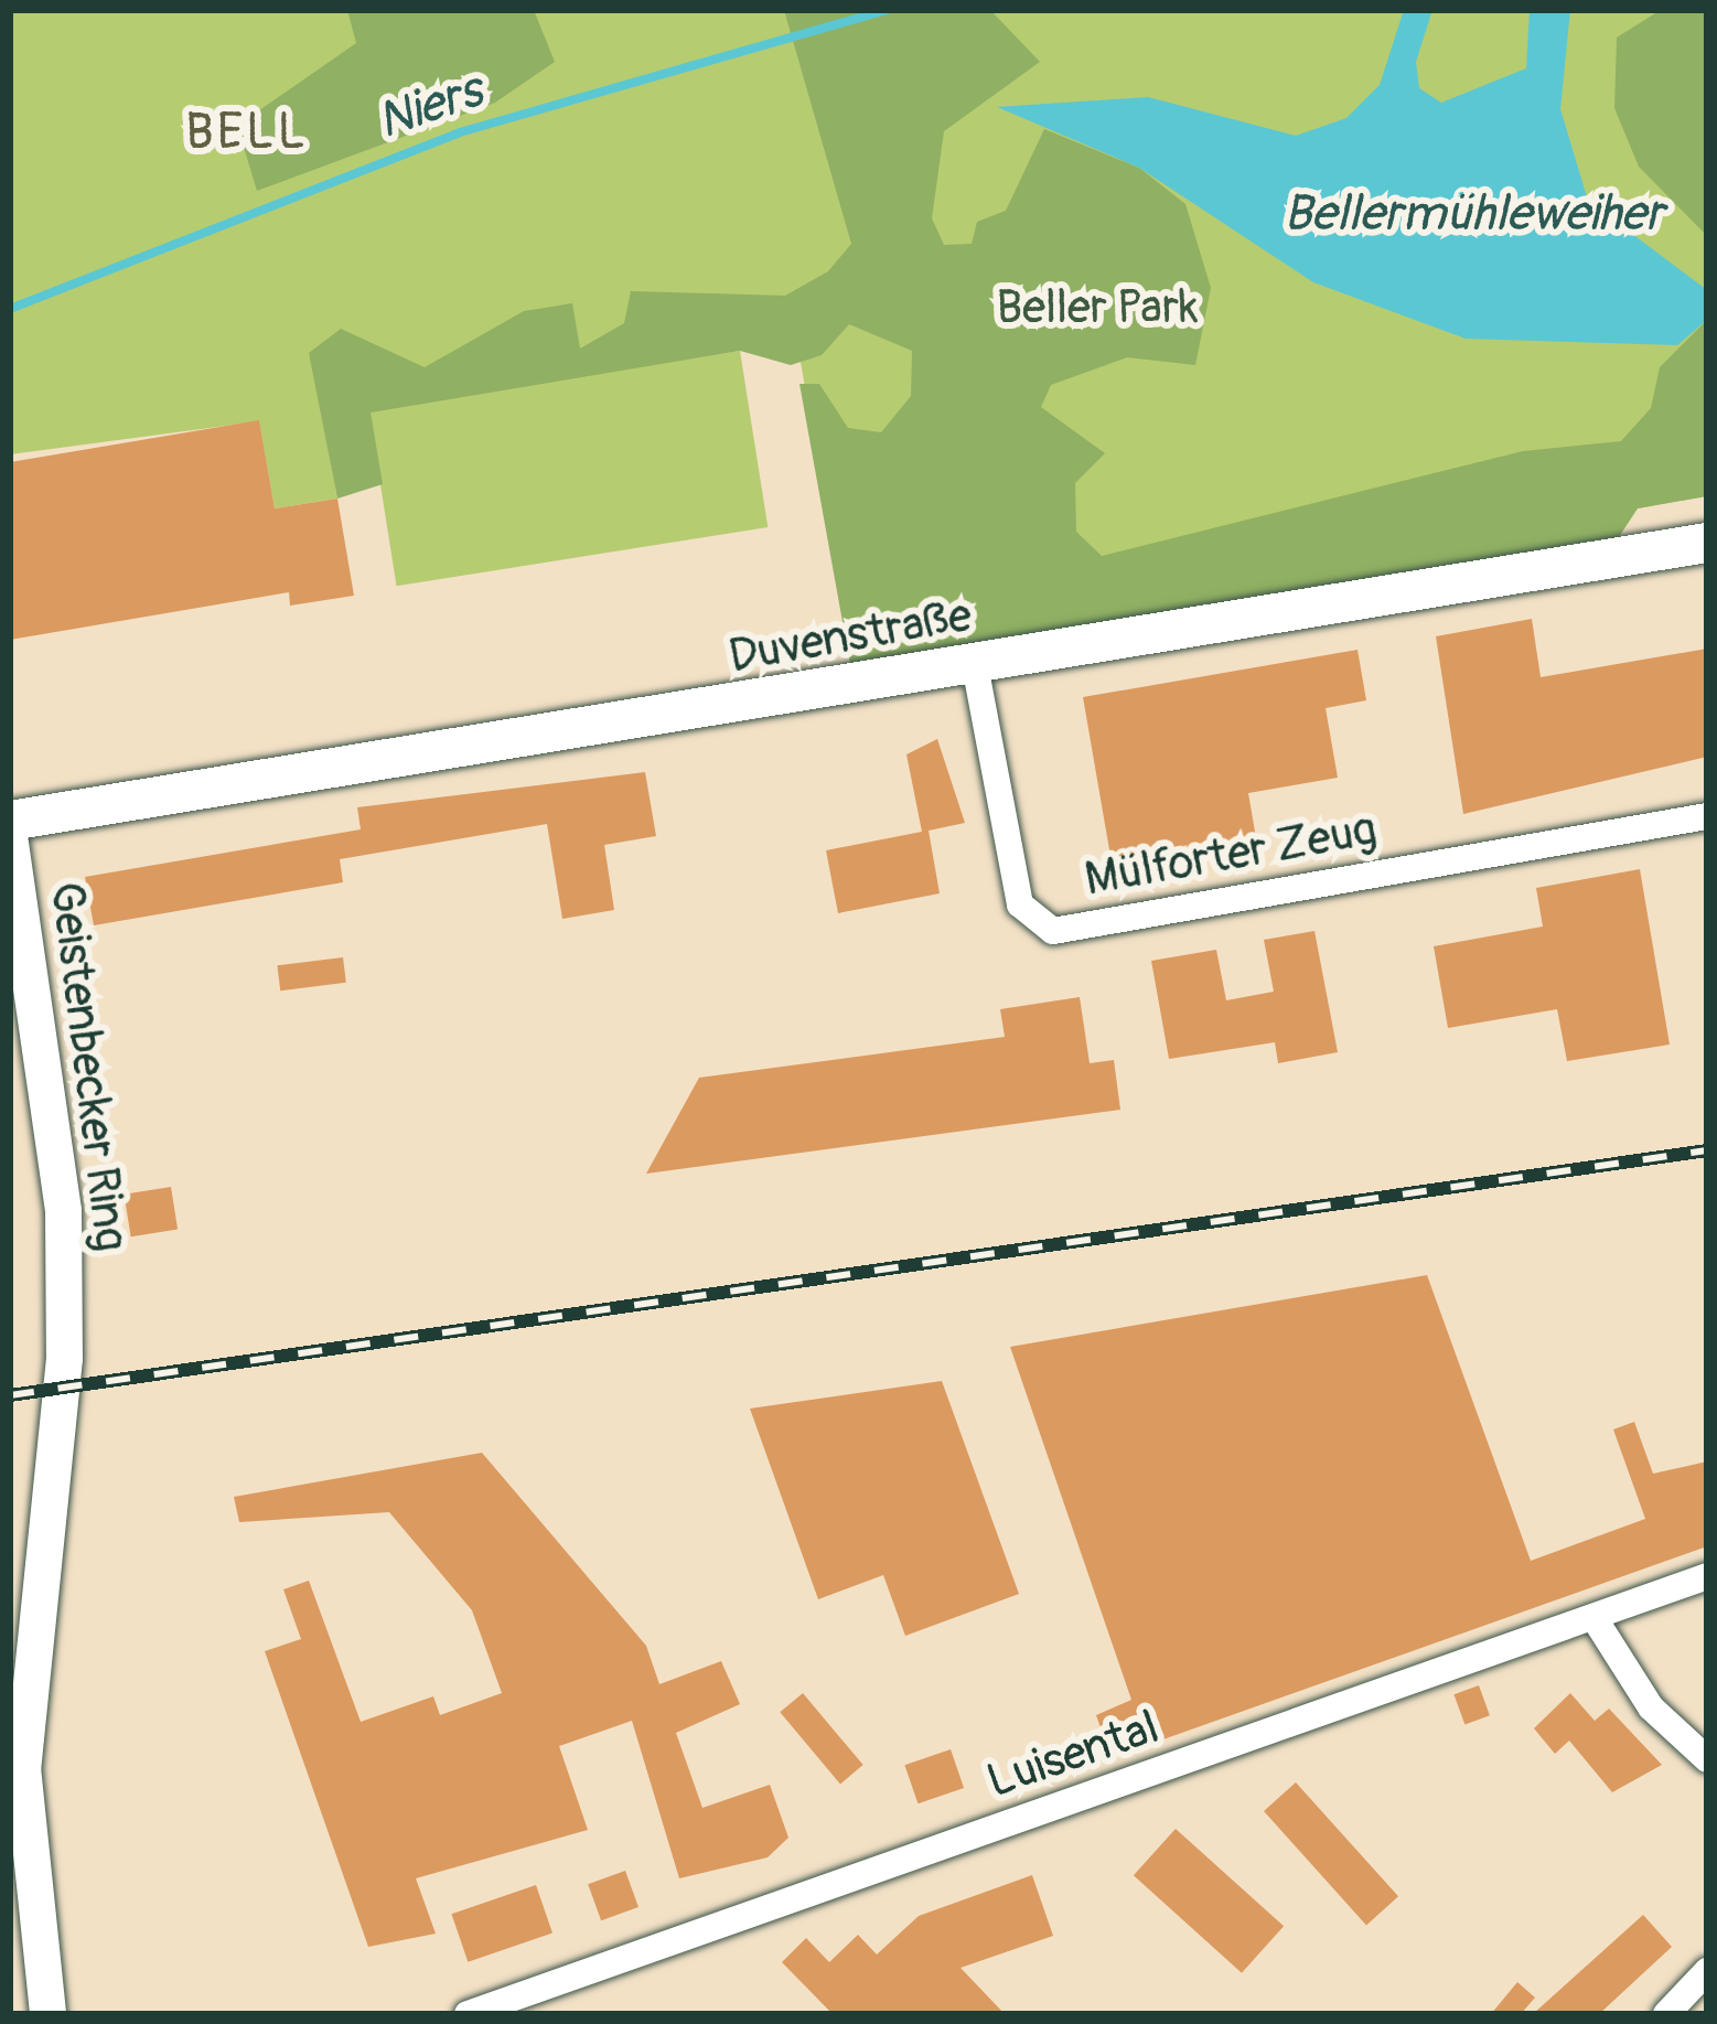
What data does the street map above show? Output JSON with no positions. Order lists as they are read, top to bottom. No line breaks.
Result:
{"streets":{"main road":["Duvenstraße","Geistenbecker Ring"],"street":["Mülforter Zeug","Luisental"]},"crossings":[["Duvenstraße","Mülforter Zeug"]],"districts":["BELL"],"water":["Niers","Bellermühleweiher"],"parks":["Beller Park"]}
